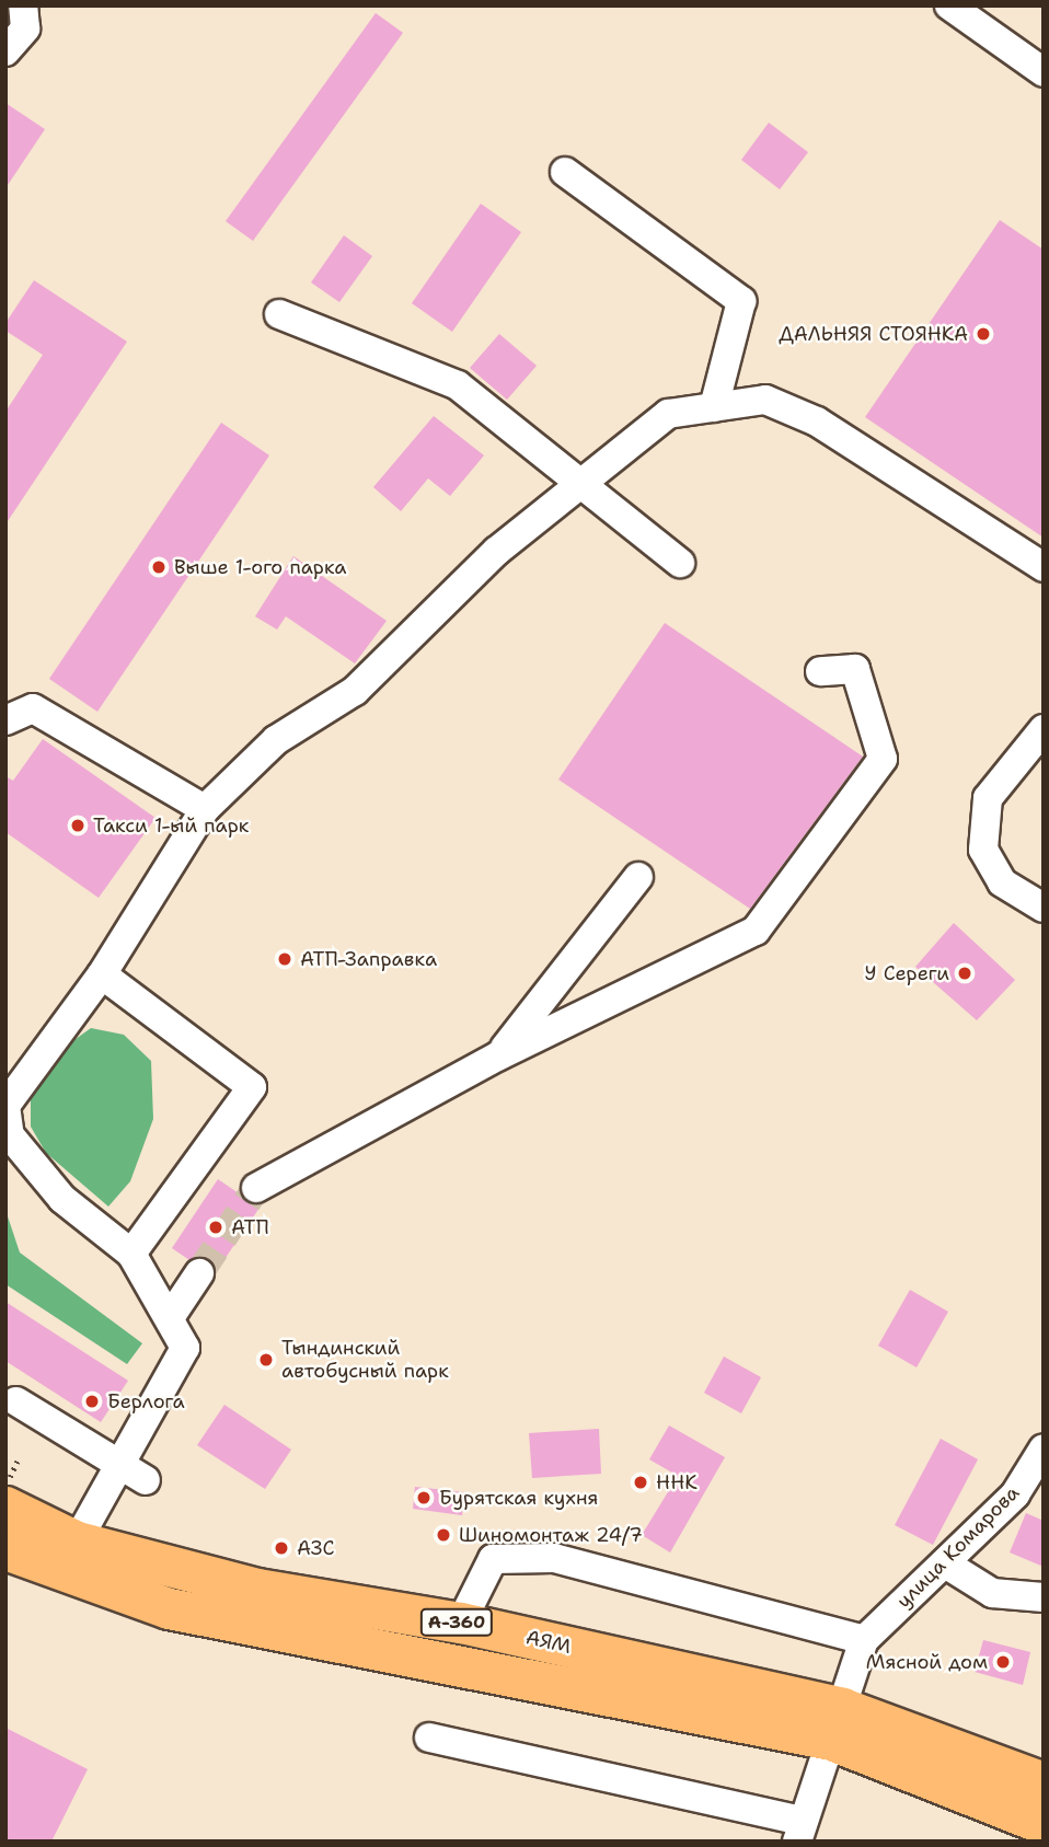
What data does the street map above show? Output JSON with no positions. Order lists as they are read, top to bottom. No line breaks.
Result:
{"streets":{"highway":["А-360","АЯМ"],"street":["улица Комарова"]},"places":["ДАЛЬНЯЯ СТОЯНКА","Выше 1-ого парка","Такси 1-ый парк","АТП-Заправка","У Сереги","АТП","Тындинский автобусный парк","Берлога","ННК","Бурятская кухня","Шиномонтаж 24/7","АЗС","Мясной дом"]}
